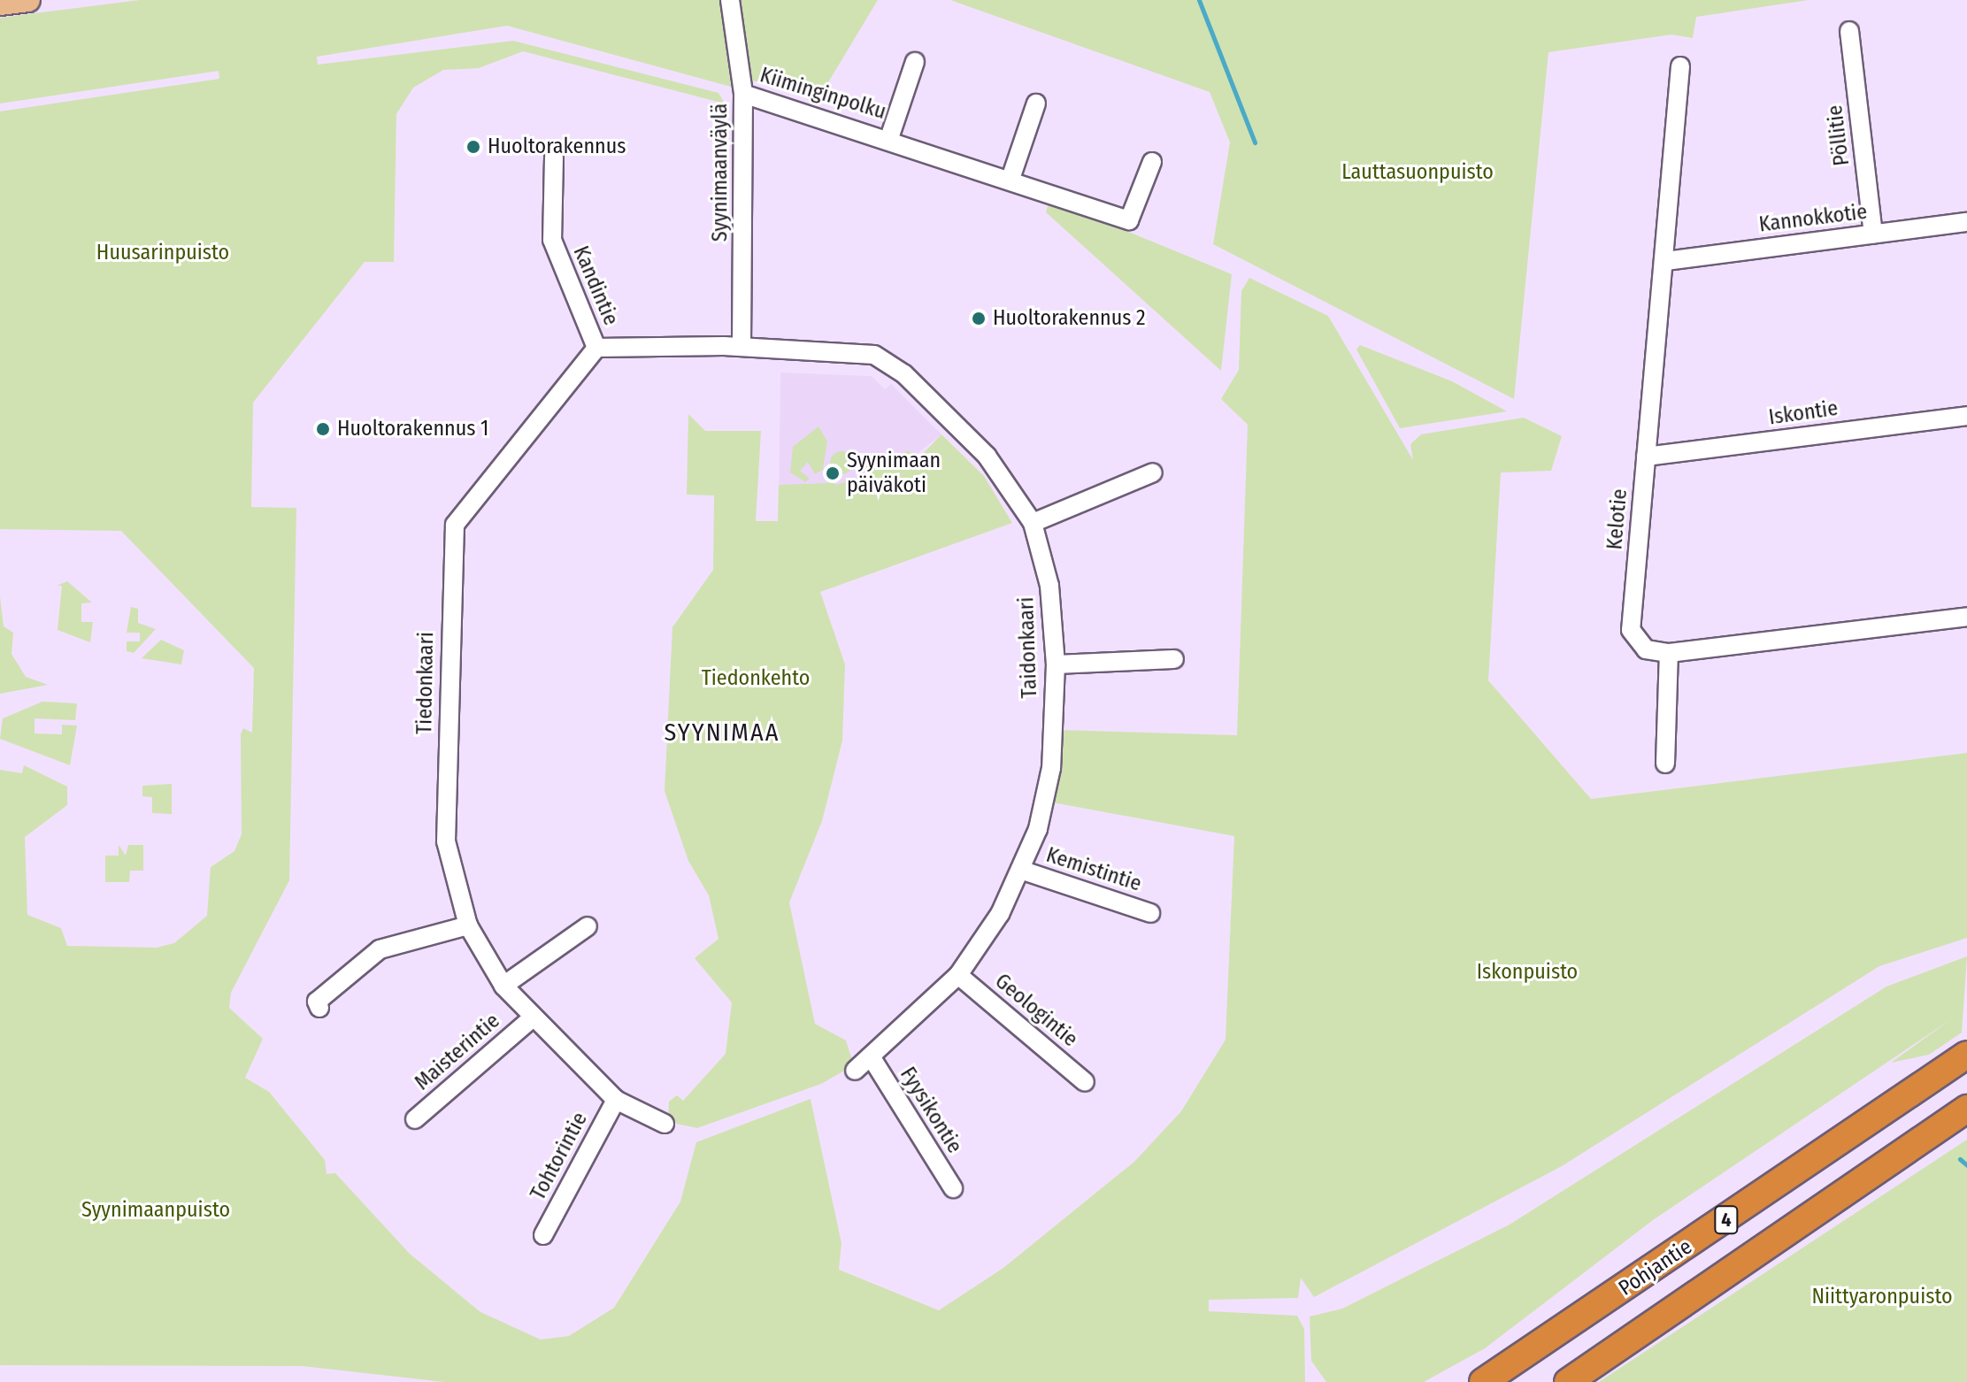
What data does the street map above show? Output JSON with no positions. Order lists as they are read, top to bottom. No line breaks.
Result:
{"streets":{"highway":["4","Pohjantie"],"street":["Kiiminginpolku","Pöllitie","Syynimaanväylä","Kannokkotie","Kandintie","Iskontie","Kelotie","Taidonkaari","Tiedonkaari","Kemistintie","Geologintie","Maisterintie","Fyysikontie","Tohtorintie"]},"crossings":[["Kiiminginpolku","Syynimaanväylä"],["Pöllitie","Kannokkotie"],["Syynimaanväylä","Taidonkaari"],["Kannokkotie","Kelotie"],["Kandintie","Tiedonkaari"],["Iskontie","Kelotie"],["Taidonkaari","Kemistintie"],["Taidonkaari","Geologintie"],["Taidonkaari","Fyysikontie"],["Tiedonkaari","Maisterintie"],["Tiedonkaari","Tohtorintie"]],"districts":["SYYNIMAA"],"parks":["Lauttasuonpuisto","Huusarinpuisto","Tiedonkehto","Iskonpuisto","Syynimaanpuisto","Niittyaronpuisto"],"places":["Huoltorakennus","Huoltorakennus 2","Huoltorakennus 1","Syynimaan päiväkoti"]}
